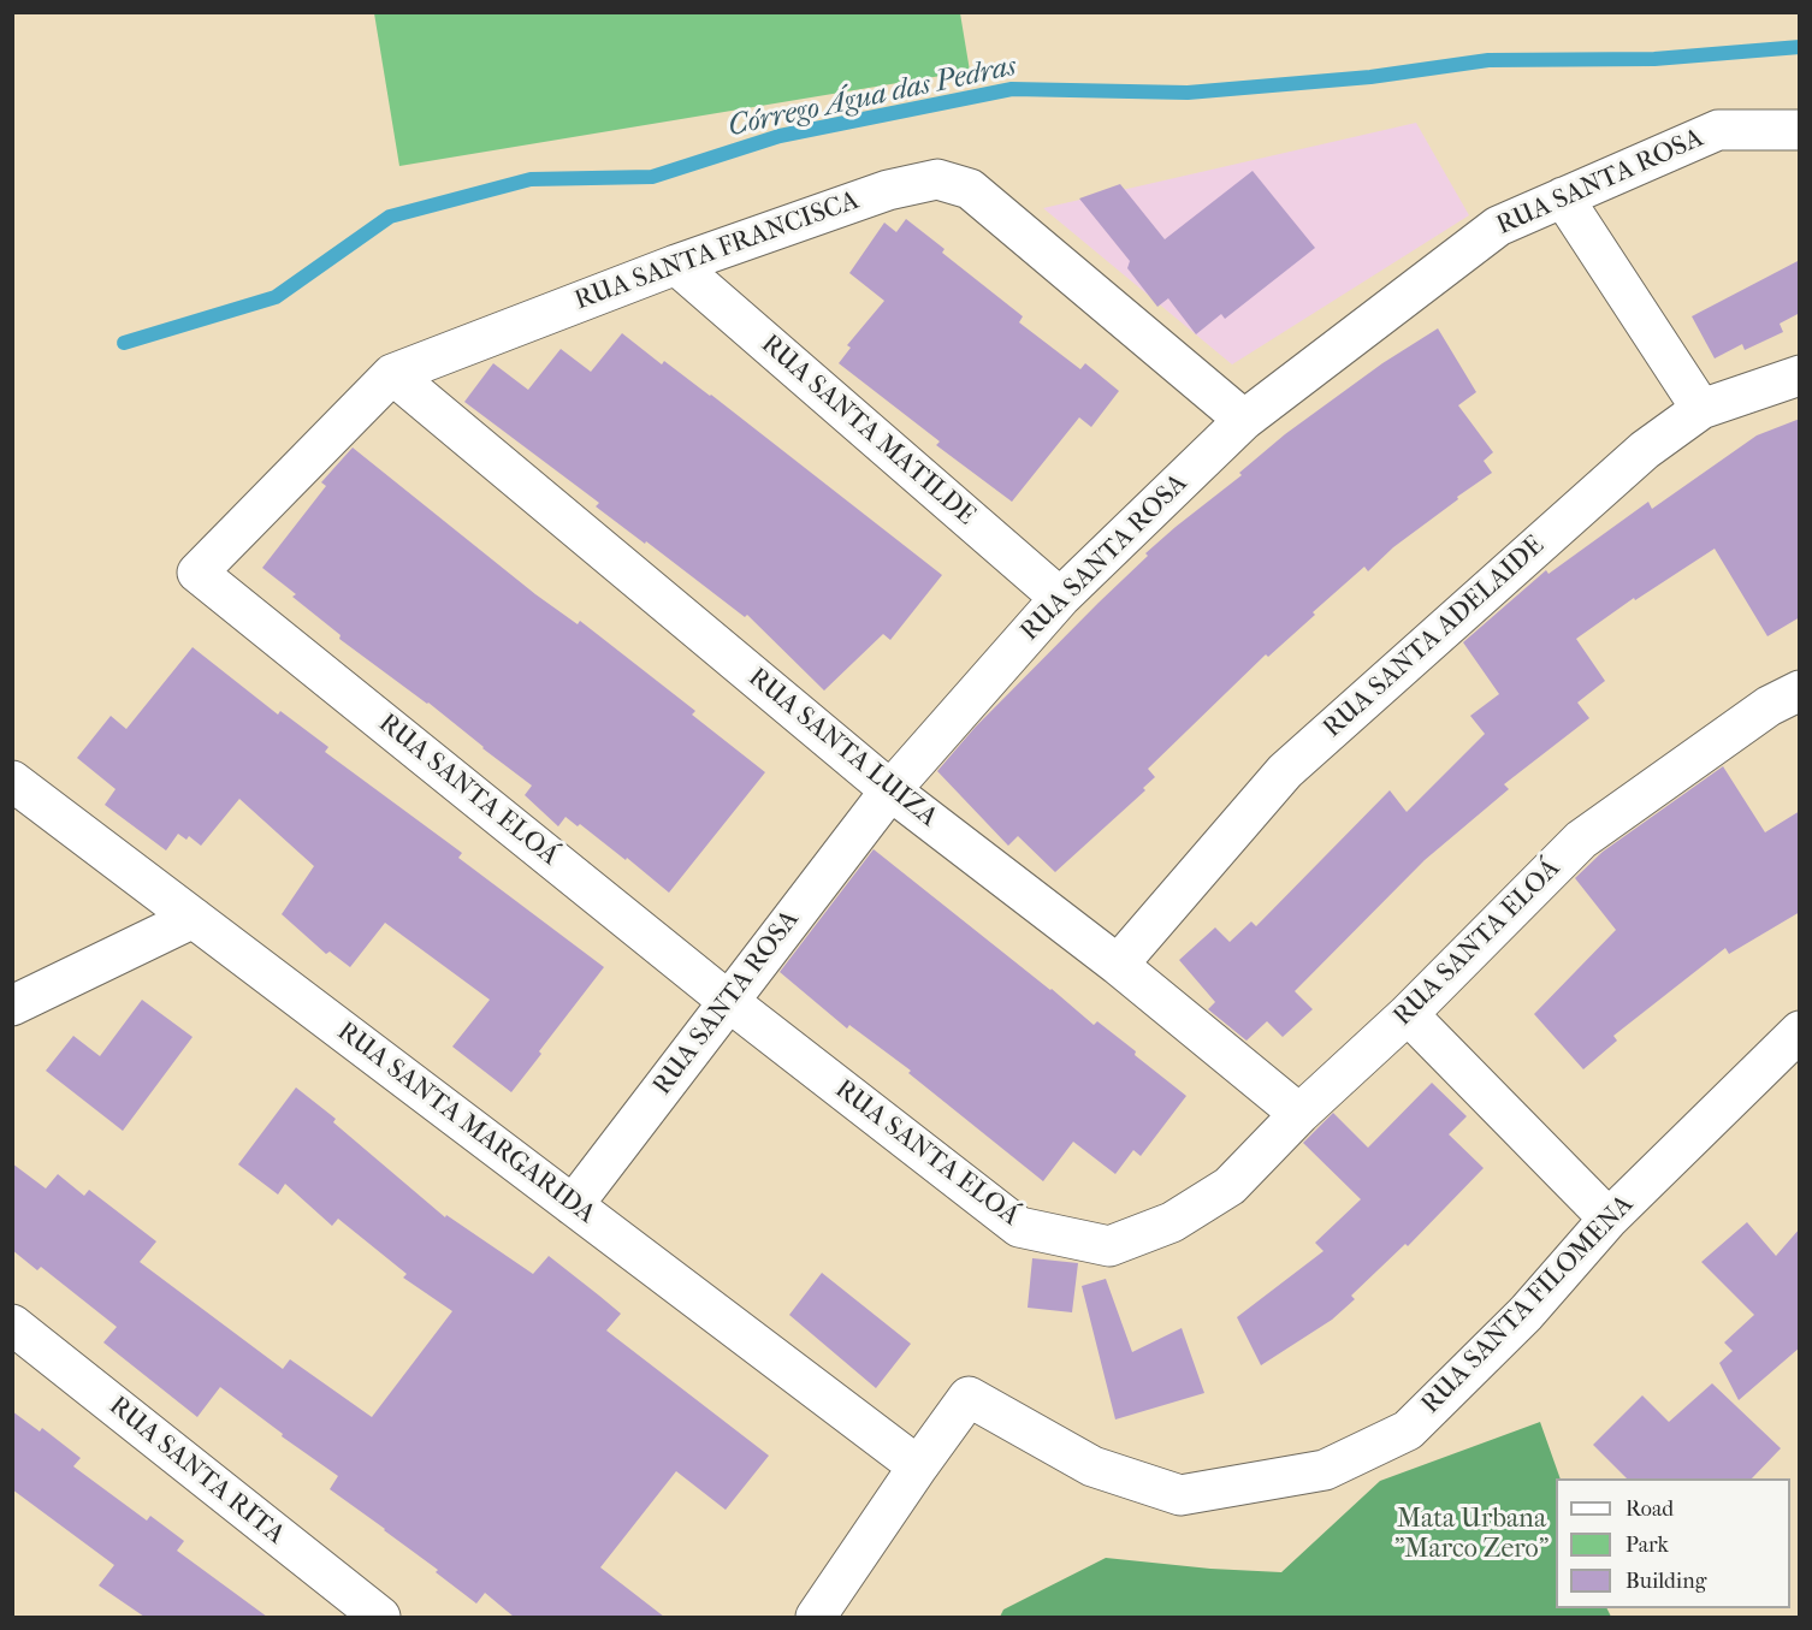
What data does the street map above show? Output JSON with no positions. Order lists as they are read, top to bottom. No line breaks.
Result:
{"streets":{"street":["RUA SANTA ROSA","RUA SANTA FRANCISCA","RUA SANTA MATILDE","RUA SANTA ADELAIDE","RUA SANTA LUIZA","RUA SANTA ELOÁ","RUA SANTA MARGARIDA","RUA SANTA FILOMENA","RUA SANTA RITA"]},"crossings":[["RUA SANTA ROSA","RUA SANTA FRANCISCA"],["RUA SANTA ROSA","RUA SANTA MATILDE"],["RUA SANTA ROSA","RUA SANTA LUIZA"],["RUA SANTA ROSA","RUA SANTA ELOÁ"],["RUA SANTA ROSA","RUA SANTA MARGARIDA"],["RUA SANTA FRANCISCA","RUA SANTA MATILDE"],["RUA SANTA FRANCISCA","RUA SANTA LUIZA"],["RUA SANTA FRANCISCA","RUA SANTA ELOÁ"],["RUA SANTA ADELAIDE","RUA SANTA LUIZA"],["RUA SANTA LUIZA","RUA SANTA ELOÁ"],["RUA SANTA MARGARIDA","RUA SANTA FILOMENA"]],"water":["Córrego Água das Pedras"],"parks":["Mata Urbana \"Marco Zero\""],"legend":["Road","Park","Building"]}
